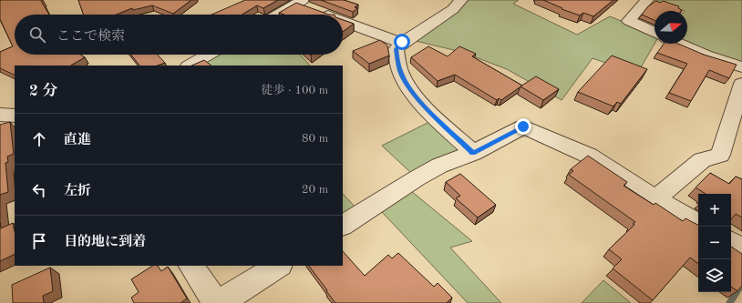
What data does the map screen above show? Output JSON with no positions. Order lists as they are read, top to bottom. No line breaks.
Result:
{"north":"right","page":{"search":"ここで検索","heading":["2 分","徒歩 · 100 m"],"list":[["直進","80 m"],["左折","20 m"],"目的地に到着"],"map_buttons":["+","−"]}}
